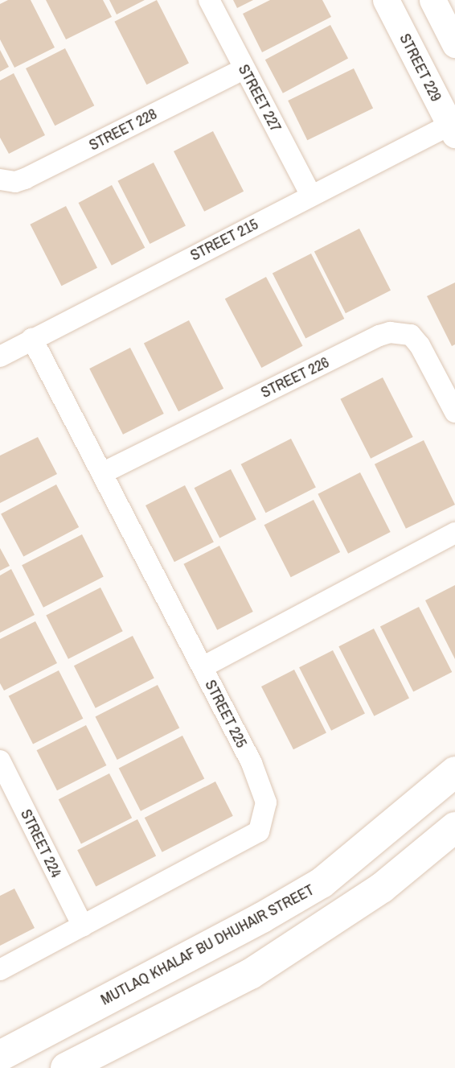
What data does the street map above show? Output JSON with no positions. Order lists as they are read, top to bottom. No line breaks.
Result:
{"streets":{"main road":["MUTLAQ KHALAF BU DHUHAIR STREET"],"street":["STREET 229","STREET 227","STREET 228","STREET 215","STREET 226","STREET 225","STREET 224"]},"crossings":[["STREET 229","STREET 215"],["STREET 227","STREET 228"],["STREET 227","STREET 215"],["STREET 215","STREET 225"],["STREET 226","STREET 225"],["STREET 225","STREET 224"]]}
